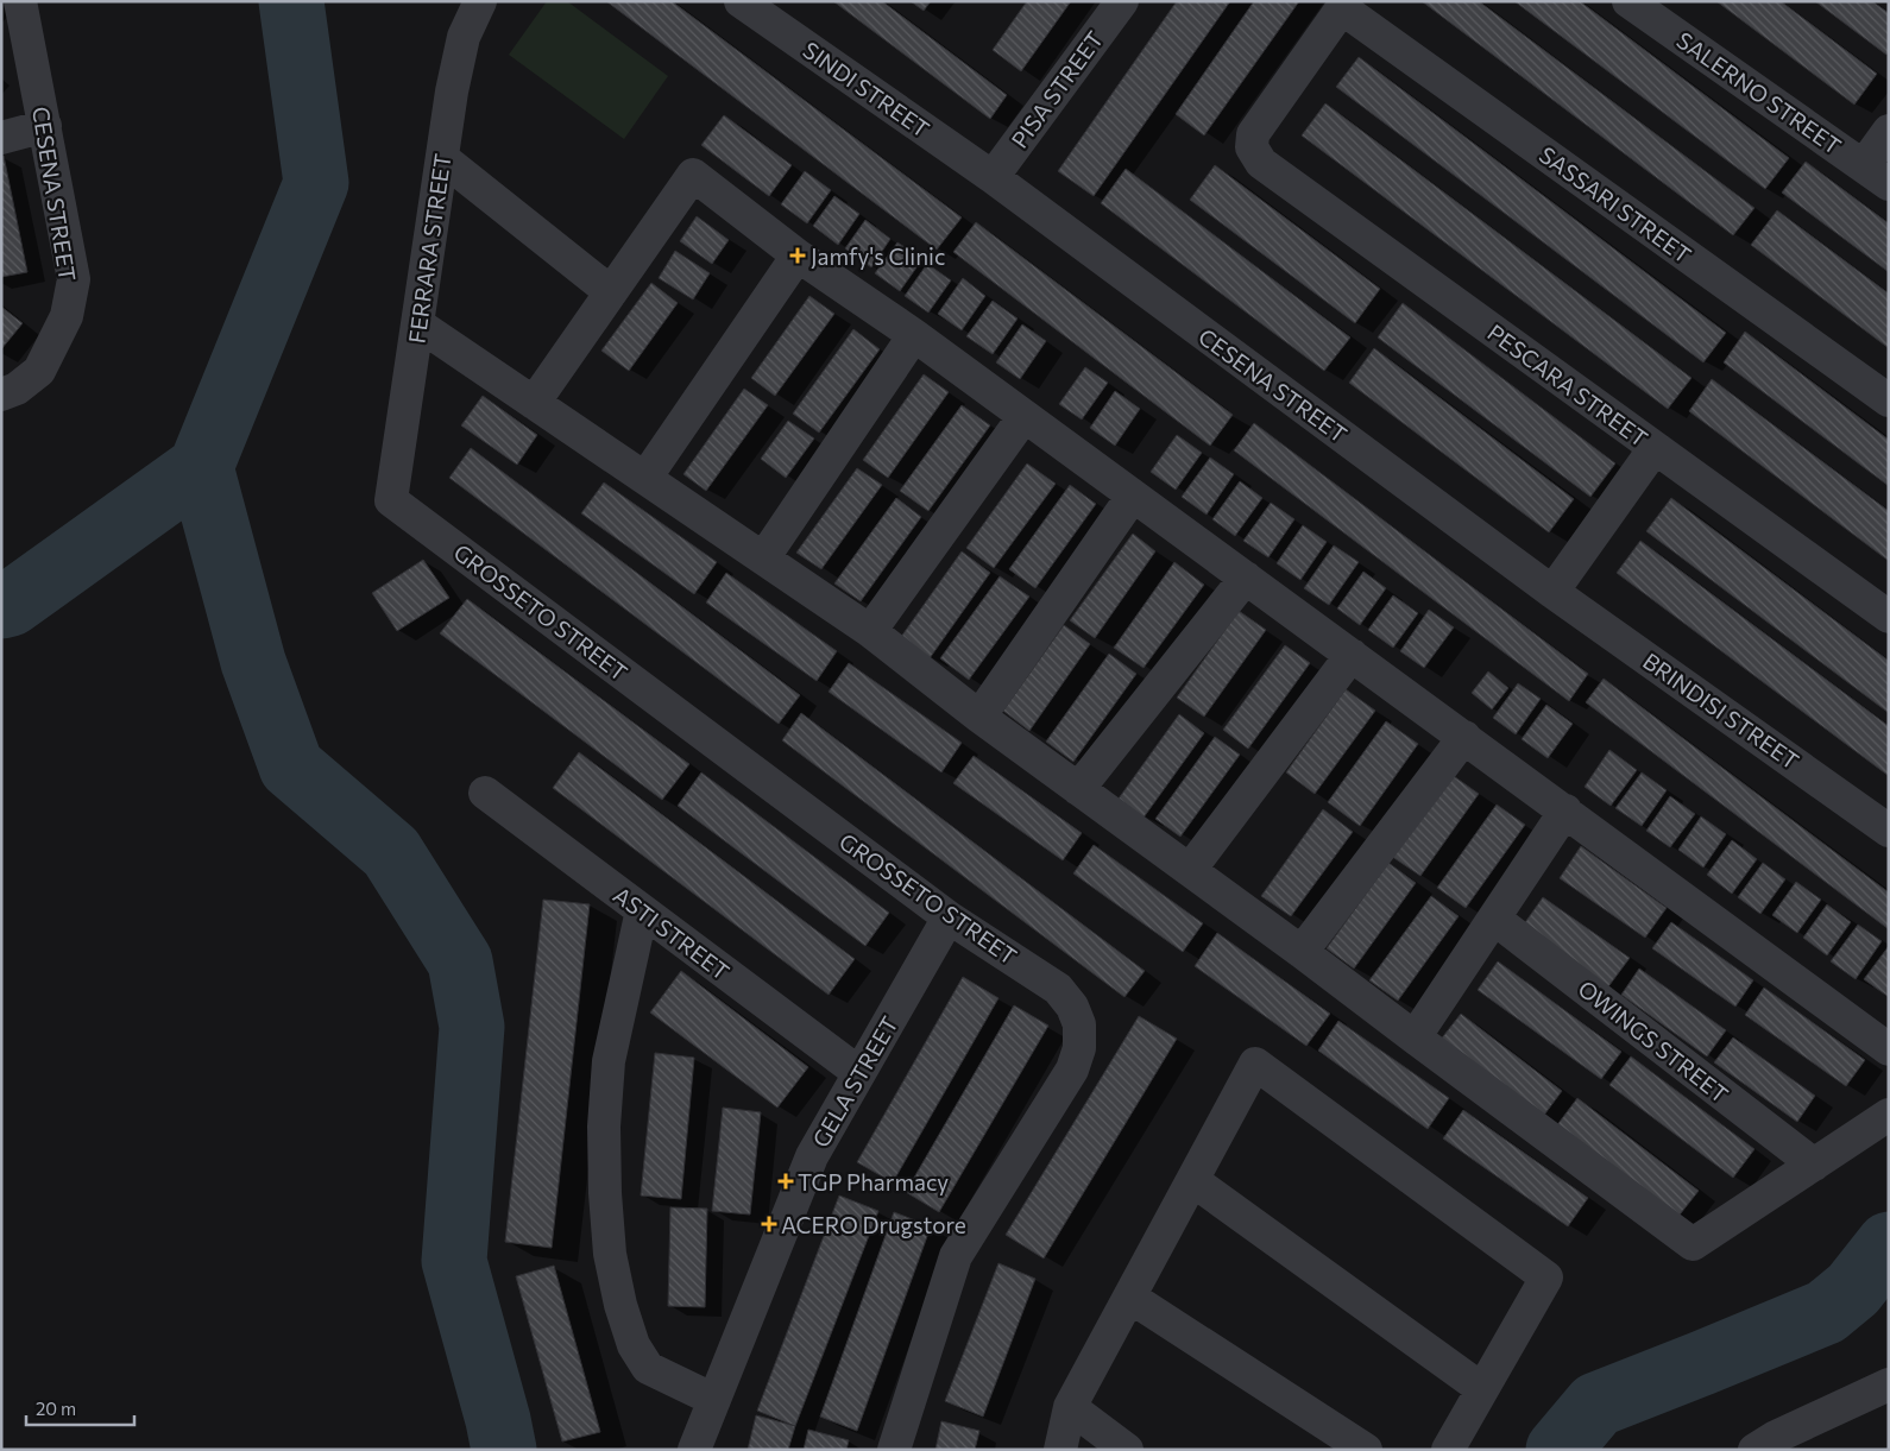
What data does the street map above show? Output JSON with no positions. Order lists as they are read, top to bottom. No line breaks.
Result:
{"streets":{"street":["SINDI STREET","PISA STREET","SALERNO STREET","CESENA STREET","SASSARI STREET","FERRARA STREET","PESCARA STREET","GROSSETO STREET","BRINDISI STREET","ASTI STREET","OWINGS STREET","GELA STREET"]},"crossings":[["SINDI STREET","PISA STREET"],["SINDI STREET","CESENA STREET"],["PISA STREET","CESENA STREET"],["CESENA STREET","BRINDISI STREET"],["SASSARI STREET","PESCARA STREET"],["FERRARA STREET","GROSSETO STREET"],["GROSSETO STREET","GELA STREET"],["ASTI STREET","GELA STREET"]],"places":{"health":["Jamfy's Clinic","TGP Pharmacy","ACERO Drugstore"]},"scale_bar":"20 m"}
